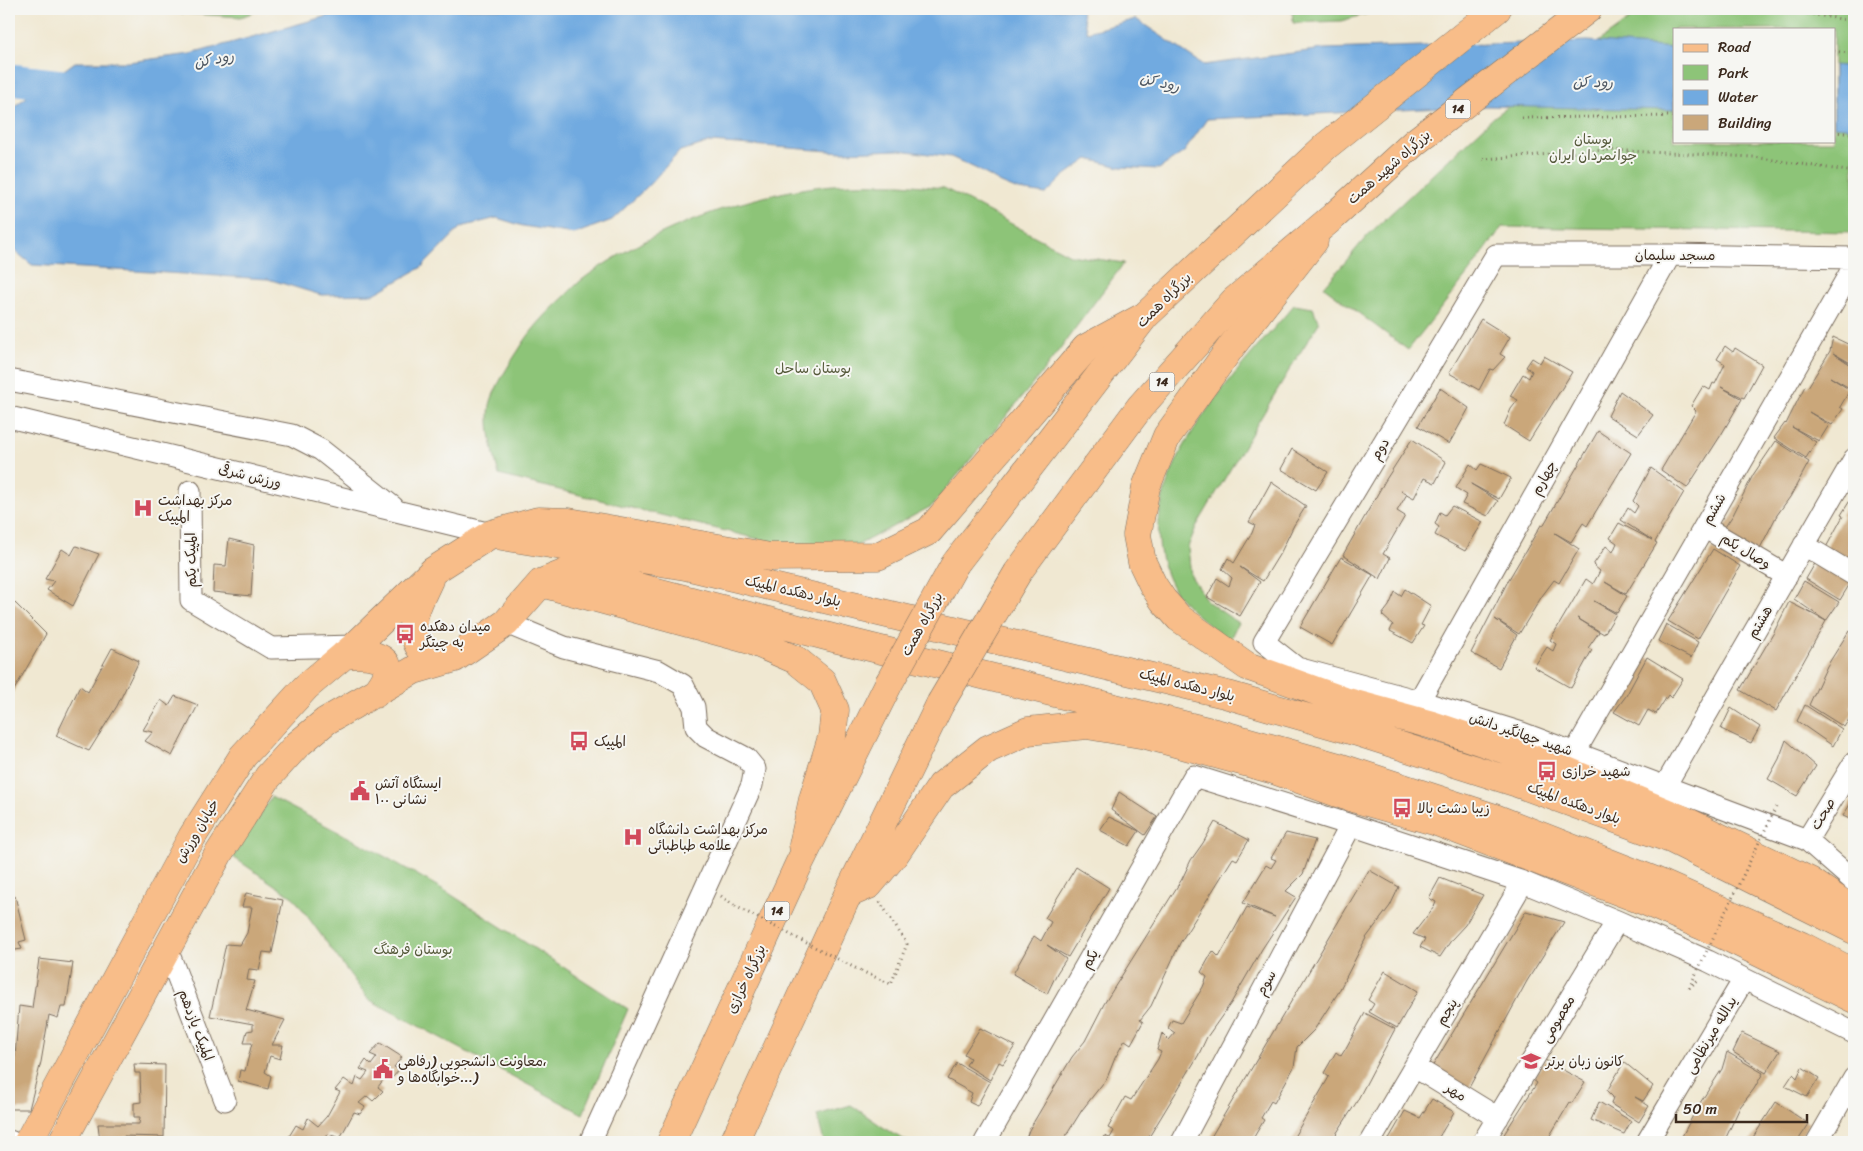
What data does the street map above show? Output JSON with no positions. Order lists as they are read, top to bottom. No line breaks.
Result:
{"streets":{"main road":["14","بزرگراه شهید همت","بزرگراه همت","بلوار دهکده المپیک","خیابان ورزش","بزرگراه خرازی"],"street":["مسجد سلیمان","دوم","ورزش شرقی","چهارم","ششم","وصال یکم","المپیک یکم","هشتم","شهید جهانگیر دانش","صحت","یکم","سوم","پنجم","معصومی","المپیک یازدهم","یدالله میرنظامی","مهر"]},"crossings":[["14","بزرگراه شهید همت"],["مسجد سلیمان","دوم"],["مسجد سلیمان","چهارم"],["بزرگراه همت","خیابان ورزش"],["بزرگراه همت","بزرگراه خرازی"],["دوم","شهید جهانگیر دانش"],["ورزش شرقی","بلوار دهکده المپیک"],["ورزش شرقی","خیابان ورزش"],["چهارم","شهید جهانگیر دانش"],["ششم","وصال یکم"],["ششم","شهید جهانگیر دانش"],["وصال یکم","هشتم"],["المپیک یکم","خیابان ورزش"],["بلوار دهکده المپیک","خیابان ورزش"],["هشتم","شهید جهانگیر دانش"],["شهید جهانگیر دانش","صحت"],["یکم","سوم"],["پنجم","مهر"],["معصومی","مهر"]],"water":["رود کن"],"parks":["بوستان جوانمردان ایران","بوستان ساحل","بوستان فرهنگ"],"places":{"hospital":["مرکز بهداشت المپیک","مرکز بهداشت دانشگاه علامه طباطبائی"],"bus stop":["میدان دهکده به چیتگر","المپیک","شهید خرازی","زیبا دشت بالا"],"public building":["ایستگاه آتش نشانی ۱۰۰","معاونت دانشجویی (رفاهی، خوابگاه‌ها و...)"],"school or university":["کانون زبان برتر"]},"legend":["Road","Park","Water","Building"],"scale_bar":"50 m"}
